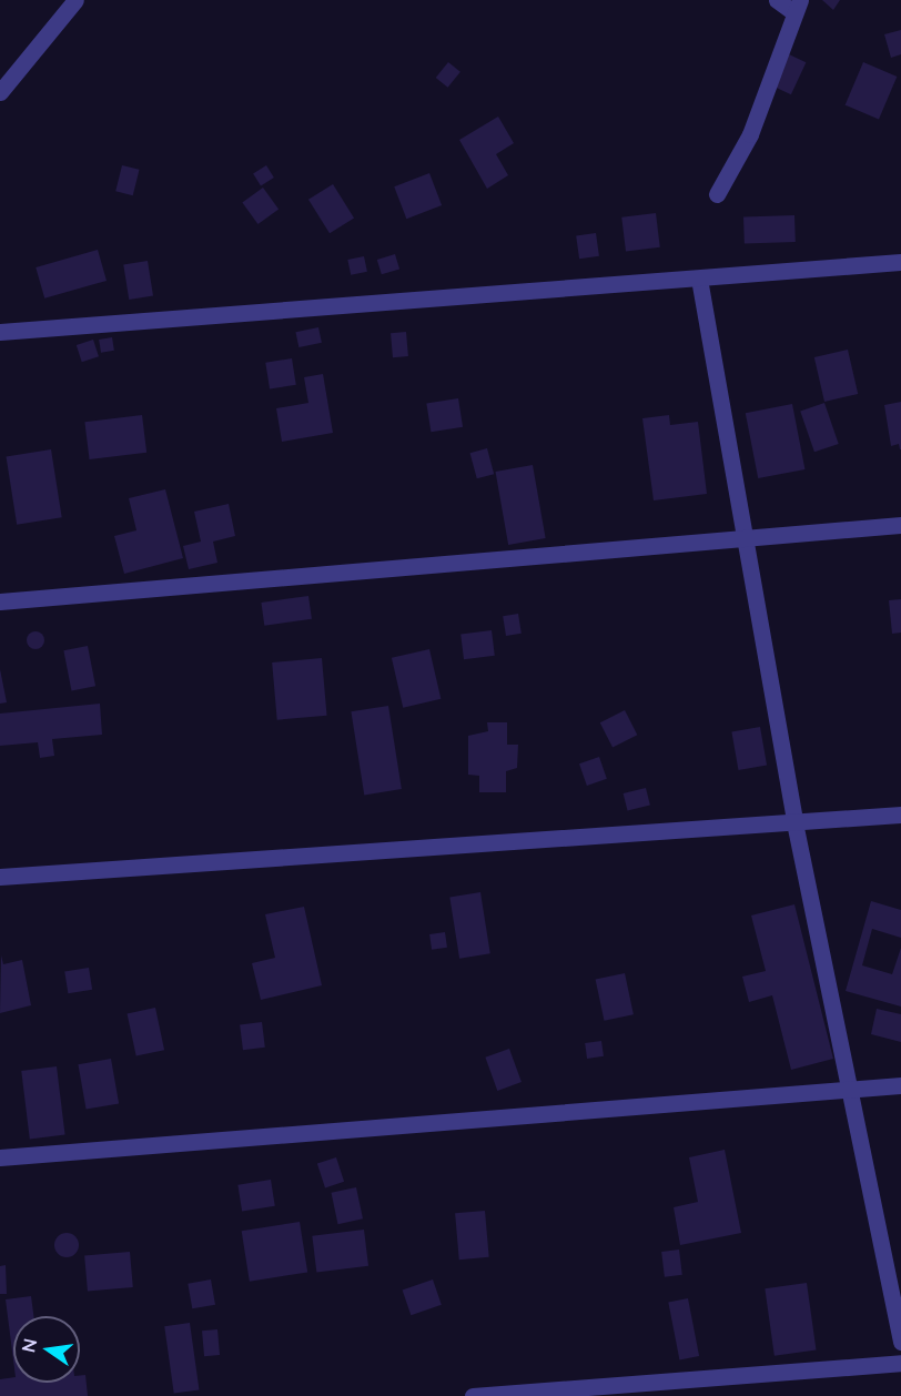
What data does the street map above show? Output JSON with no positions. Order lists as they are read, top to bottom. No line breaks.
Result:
{"north":"left"}
